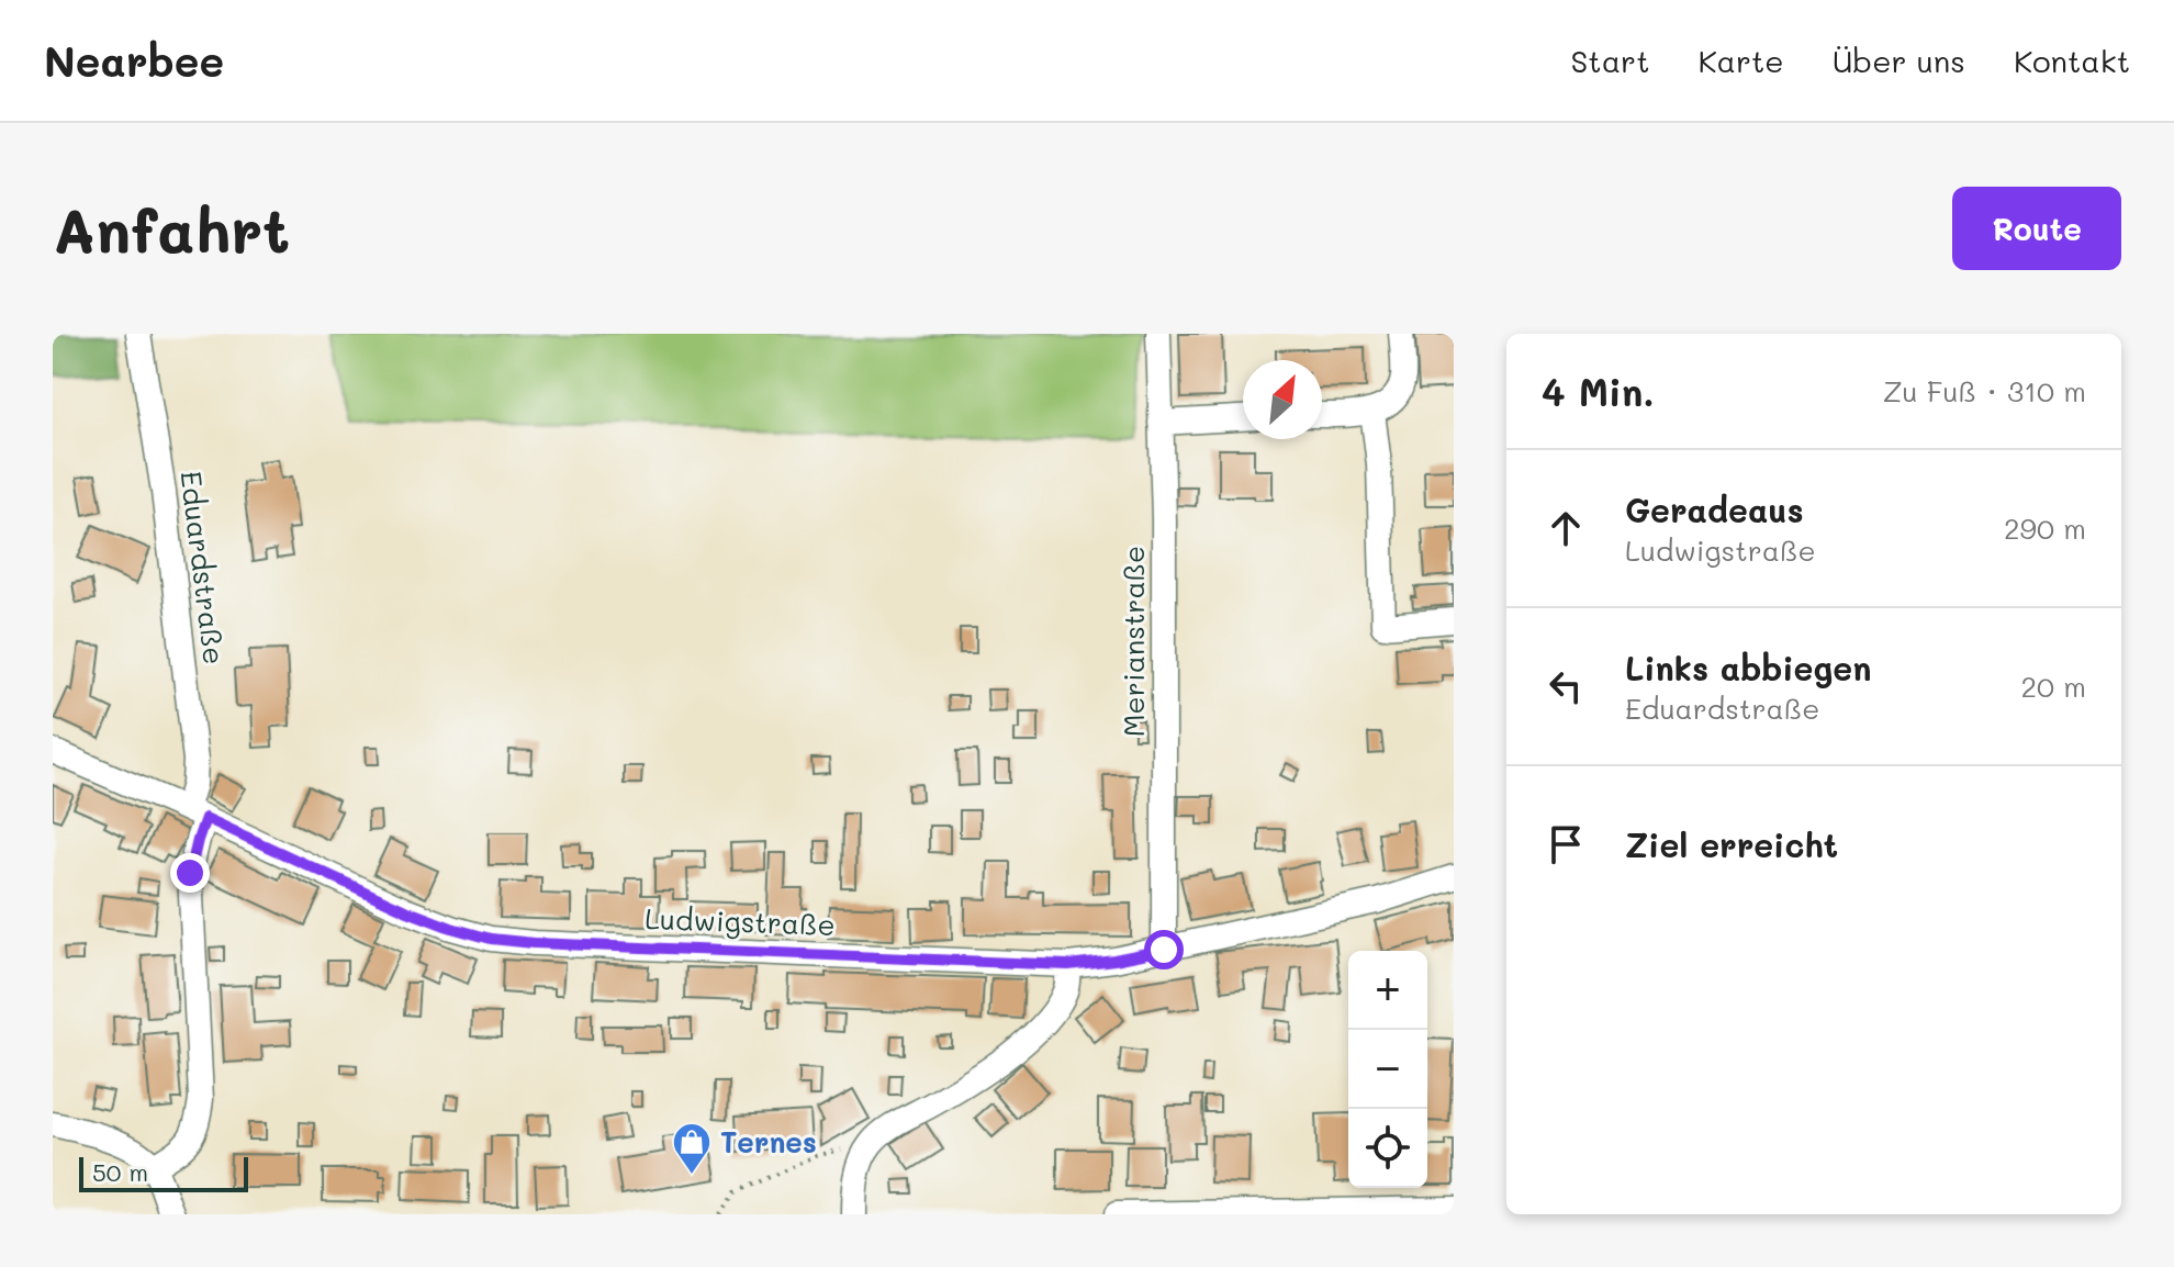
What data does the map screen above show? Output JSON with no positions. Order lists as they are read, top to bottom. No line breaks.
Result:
{"streets":{"street":["Eduardstraße","Merianstraße","Ludwigstraße"]},"crossings":[["Eduardstraße","Ludwigstraße"],["Merianstraße","Ludwigstraße"]],"places":{"shop":["Ternes"]},"scale_bar":"50 m","north":"top right","page":{"header":"Nearbee","nav":["Start","Karte","Über uns","Kontakt"],"buttons":"Route","title":"Anfahrt","heading":["4 Min.","Zu Fuß · 310 m"],"list":[["Geradeaus","Ludwigstraße","290 m"],["Links abbiegen","Eduardstraße","20 m"],"Ziel erreicht"],"map_buttons":["+","−"],"scale":"50 m"}}
